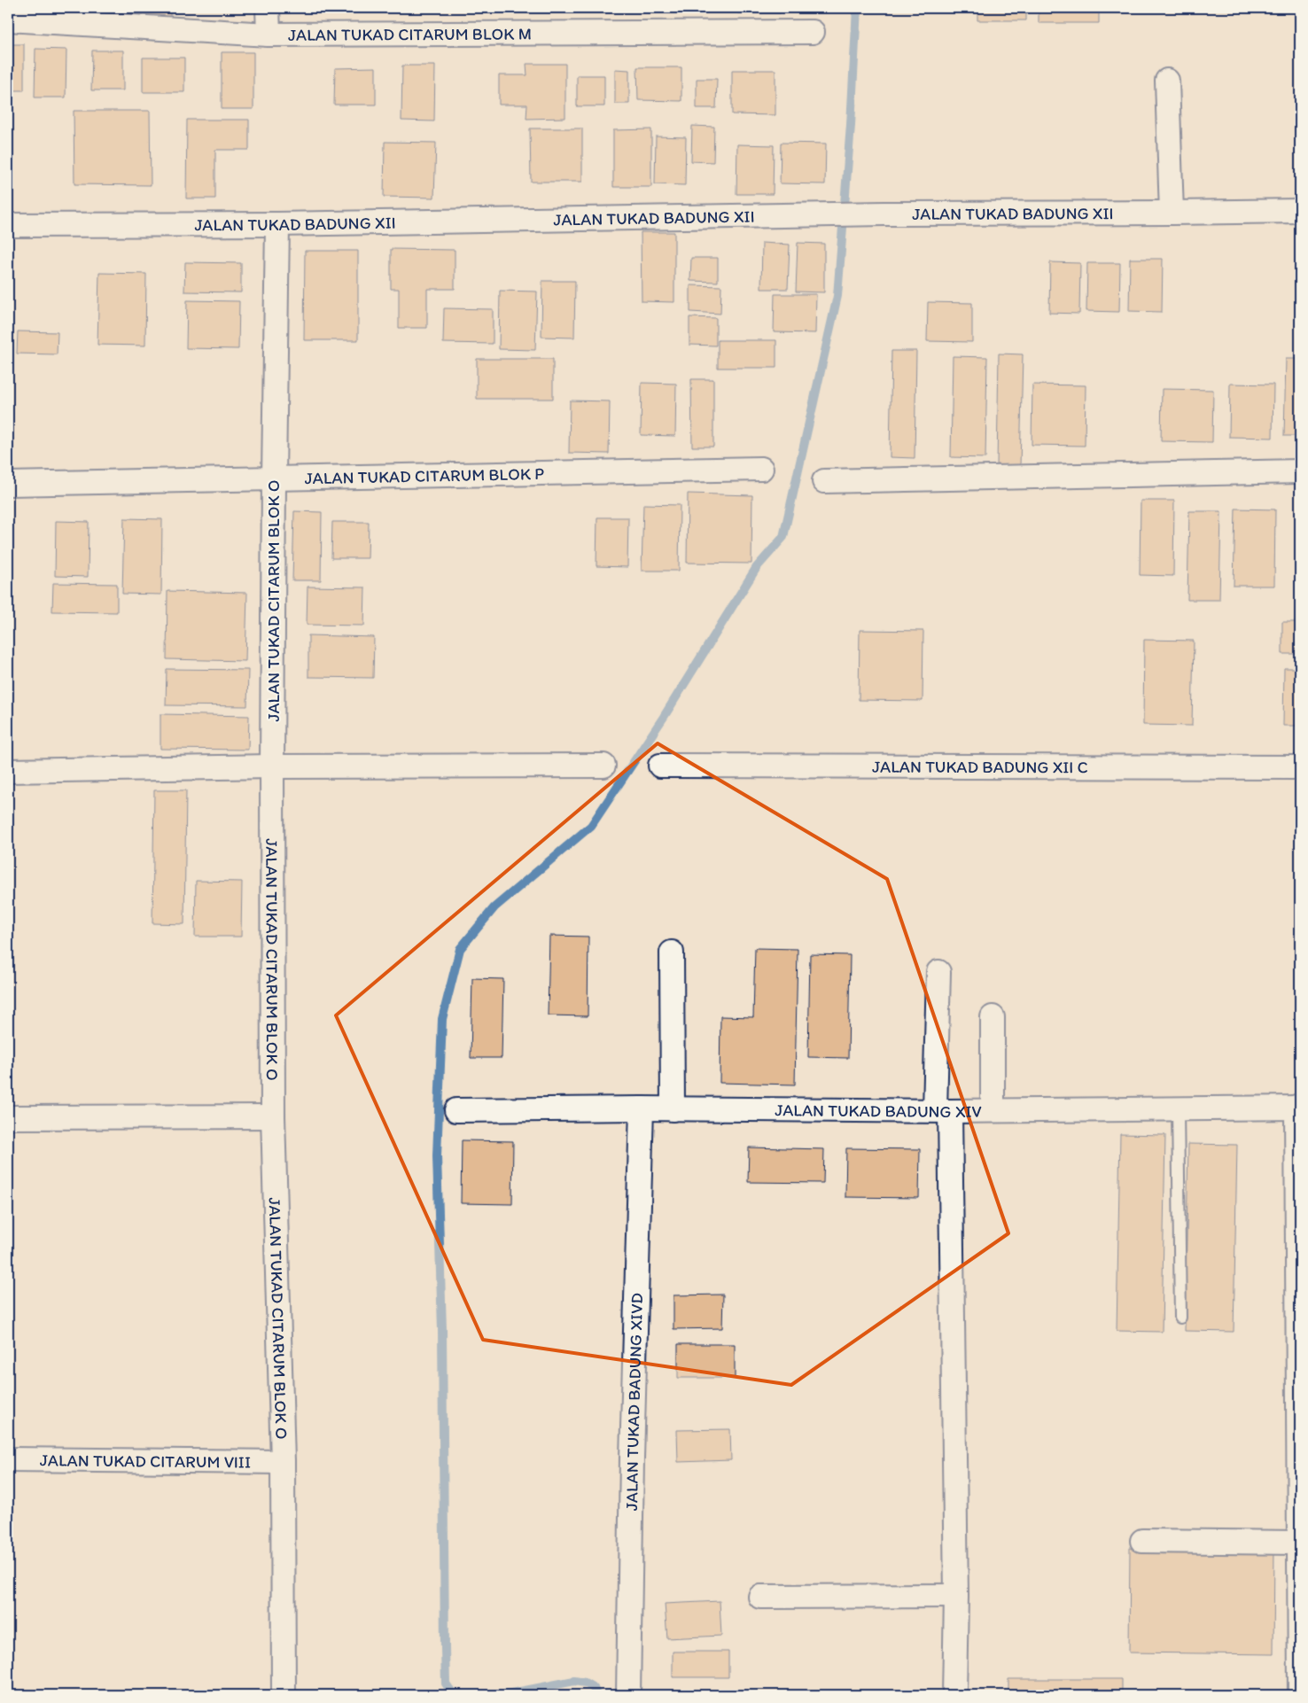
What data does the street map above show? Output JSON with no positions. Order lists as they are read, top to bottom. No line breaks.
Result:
{"streets":{"street":["JALAN TUKAD CITARUM BLOK M","JALAN TUKAD BADUNG XII","JALAN TUKAD CITARUM BLOK P","JALAN TUKAD CITARUM BLOK O","JALAN TUKAD BADUNG XII C","JALAN TUKAD BADUNG XIV","JALAN TUKAD BADUNG XIVD","JALAN TUKAD CITARUM VIII"]},"crossings":[["JALAN TUKAD BADUNG XII","JALAN TUKAD CITARUM BLOK O"],["JALAN TUKAD CITARUM BLOK P","JALAN TUKAD CITARUM BLOK O"],["JALAN TUKAD CITARUM BLOK O","JALAN TUKAD CITARUM VIII"],["JALAN TUKAD BADUNG XIV","JALAN TUKAD BADUNG XIVD"]]}
